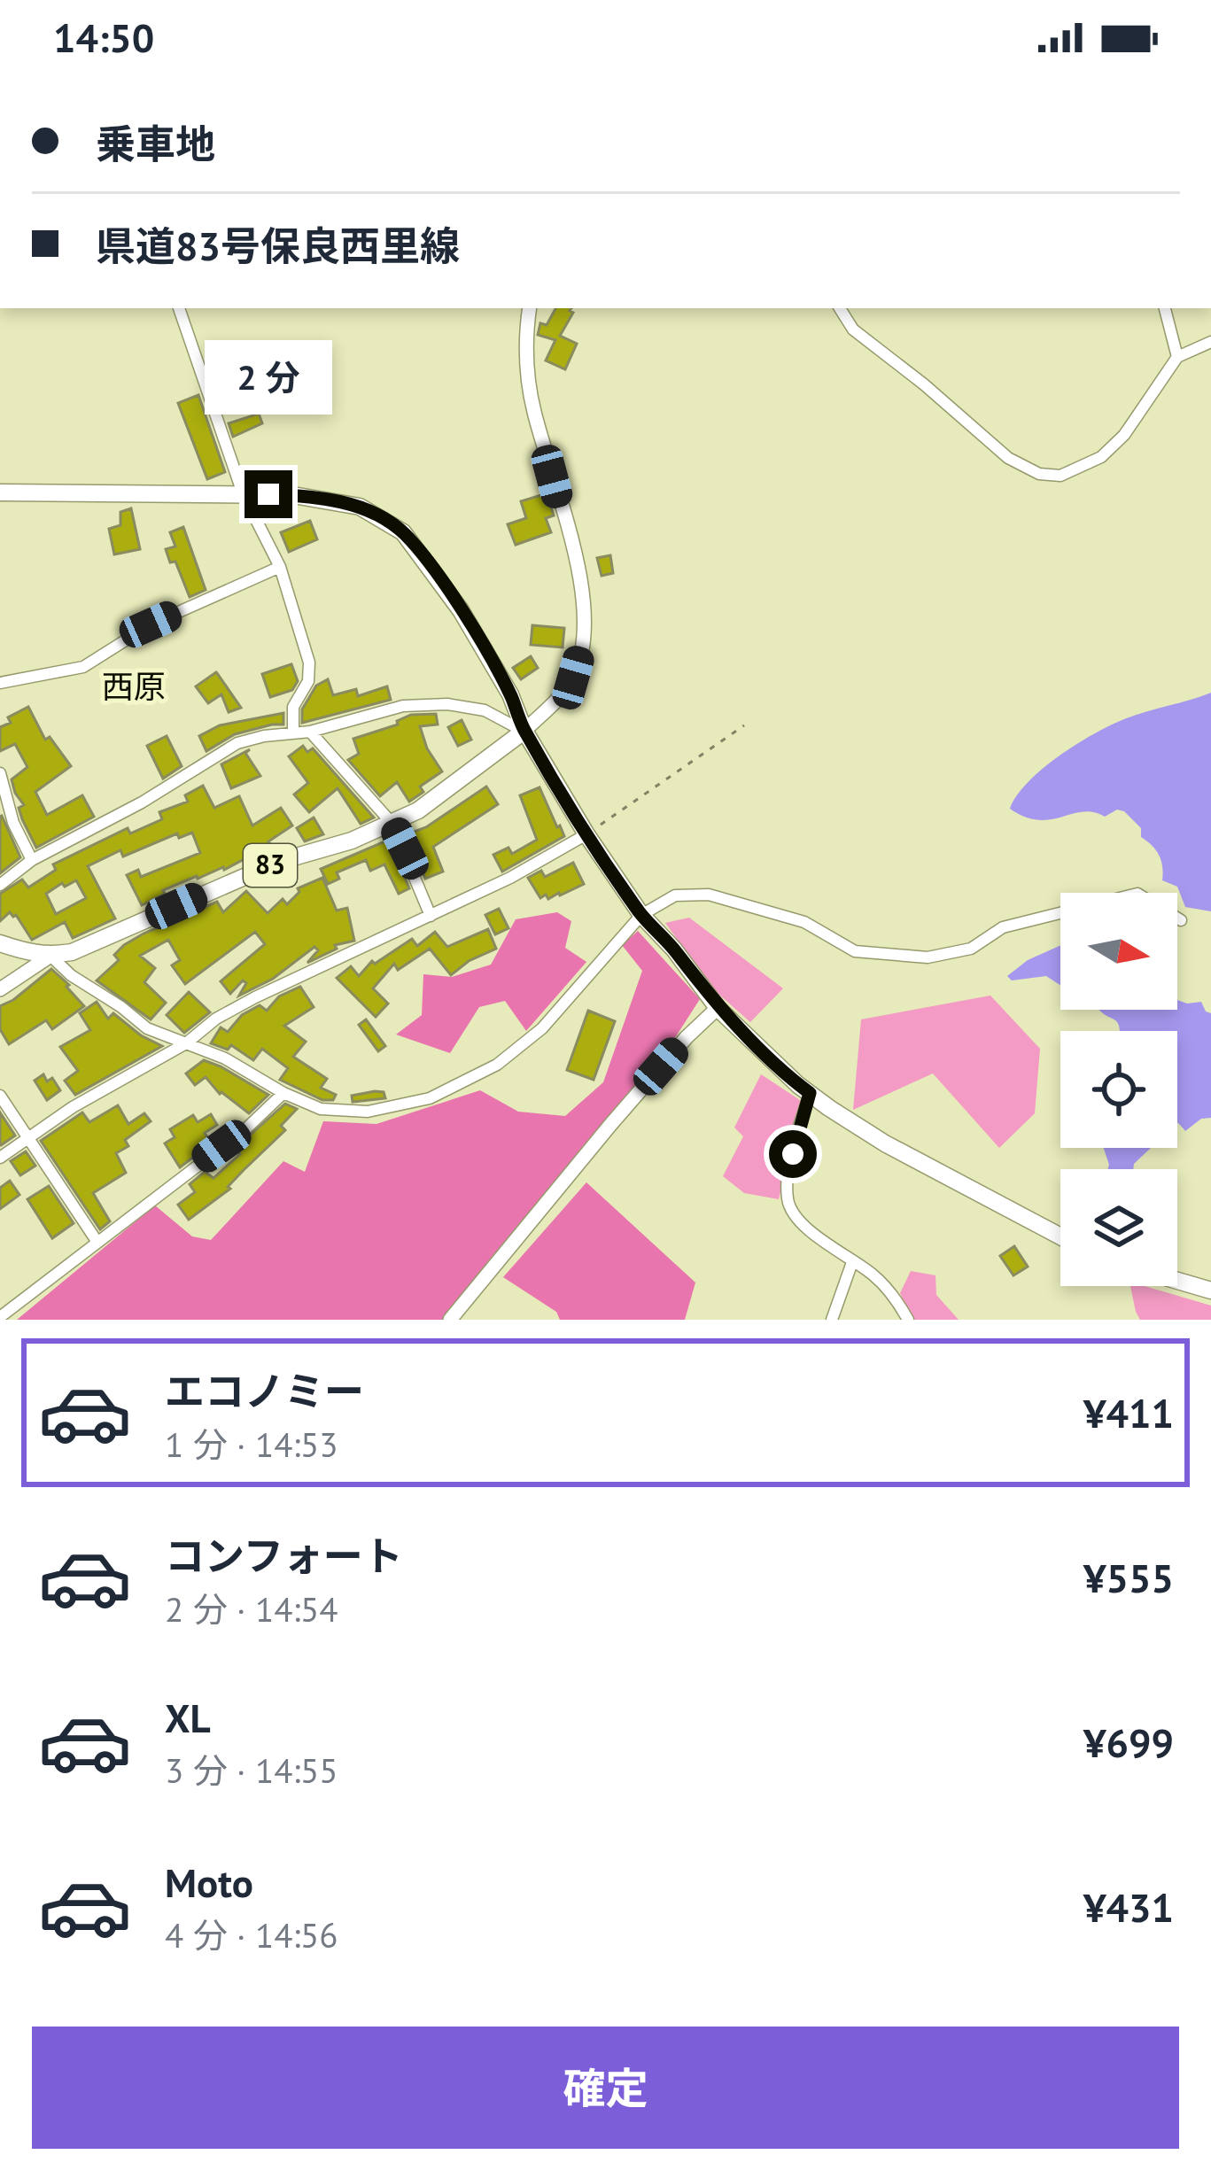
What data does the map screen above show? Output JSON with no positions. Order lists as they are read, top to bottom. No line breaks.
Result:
{"streets":{"main road":["83"]},"districts":["西原"],"north":"right","page":{"status":"14:50","banner":["乗車地","県道83号保良西里線"],"bubble":"2 分","list":[{"name":"エコノミー","note":"1 分 · 14:53","value":"¥411"},{"name":"コンフォート","note":"2 分 · 14:54","value":"¥555"},{"name":"XL","note":"3 分 · 14:55","value":"¥699"},{"name":"Moto","note":"4 分 · 14:56","value":"¥431"}],"buttons":"確定"}}
